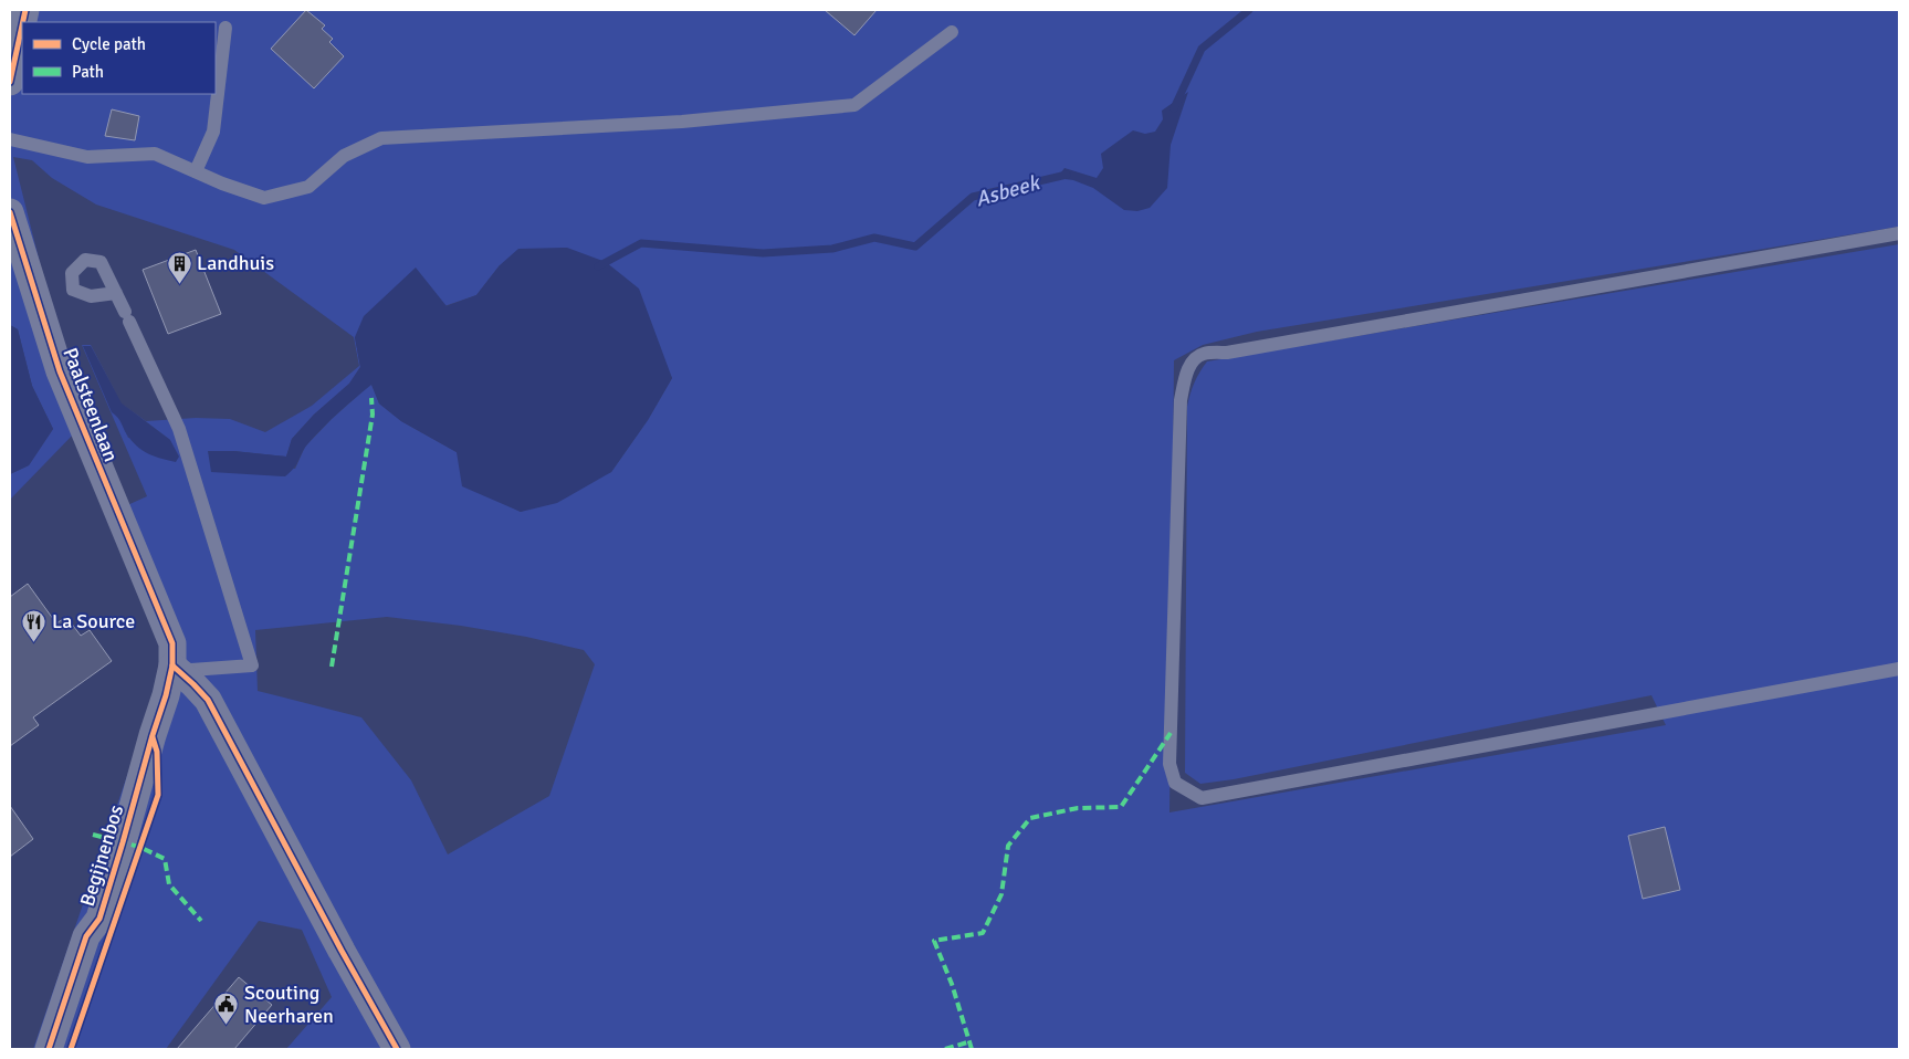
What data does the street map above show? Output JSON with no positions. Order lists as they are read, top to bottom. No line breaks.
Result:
{"streets":{"street":["Paalsteenlaan","Begijnenbos"]},"crossings":[["Paalsteenlaan","Begijnenbos"]],"water":["Asbeek"],"places":{"building":["Landhuis"],"restaurant":["La Source"],"public building":["Scouting Neerharen"]},"legend":["Cycle path","Path"]}
